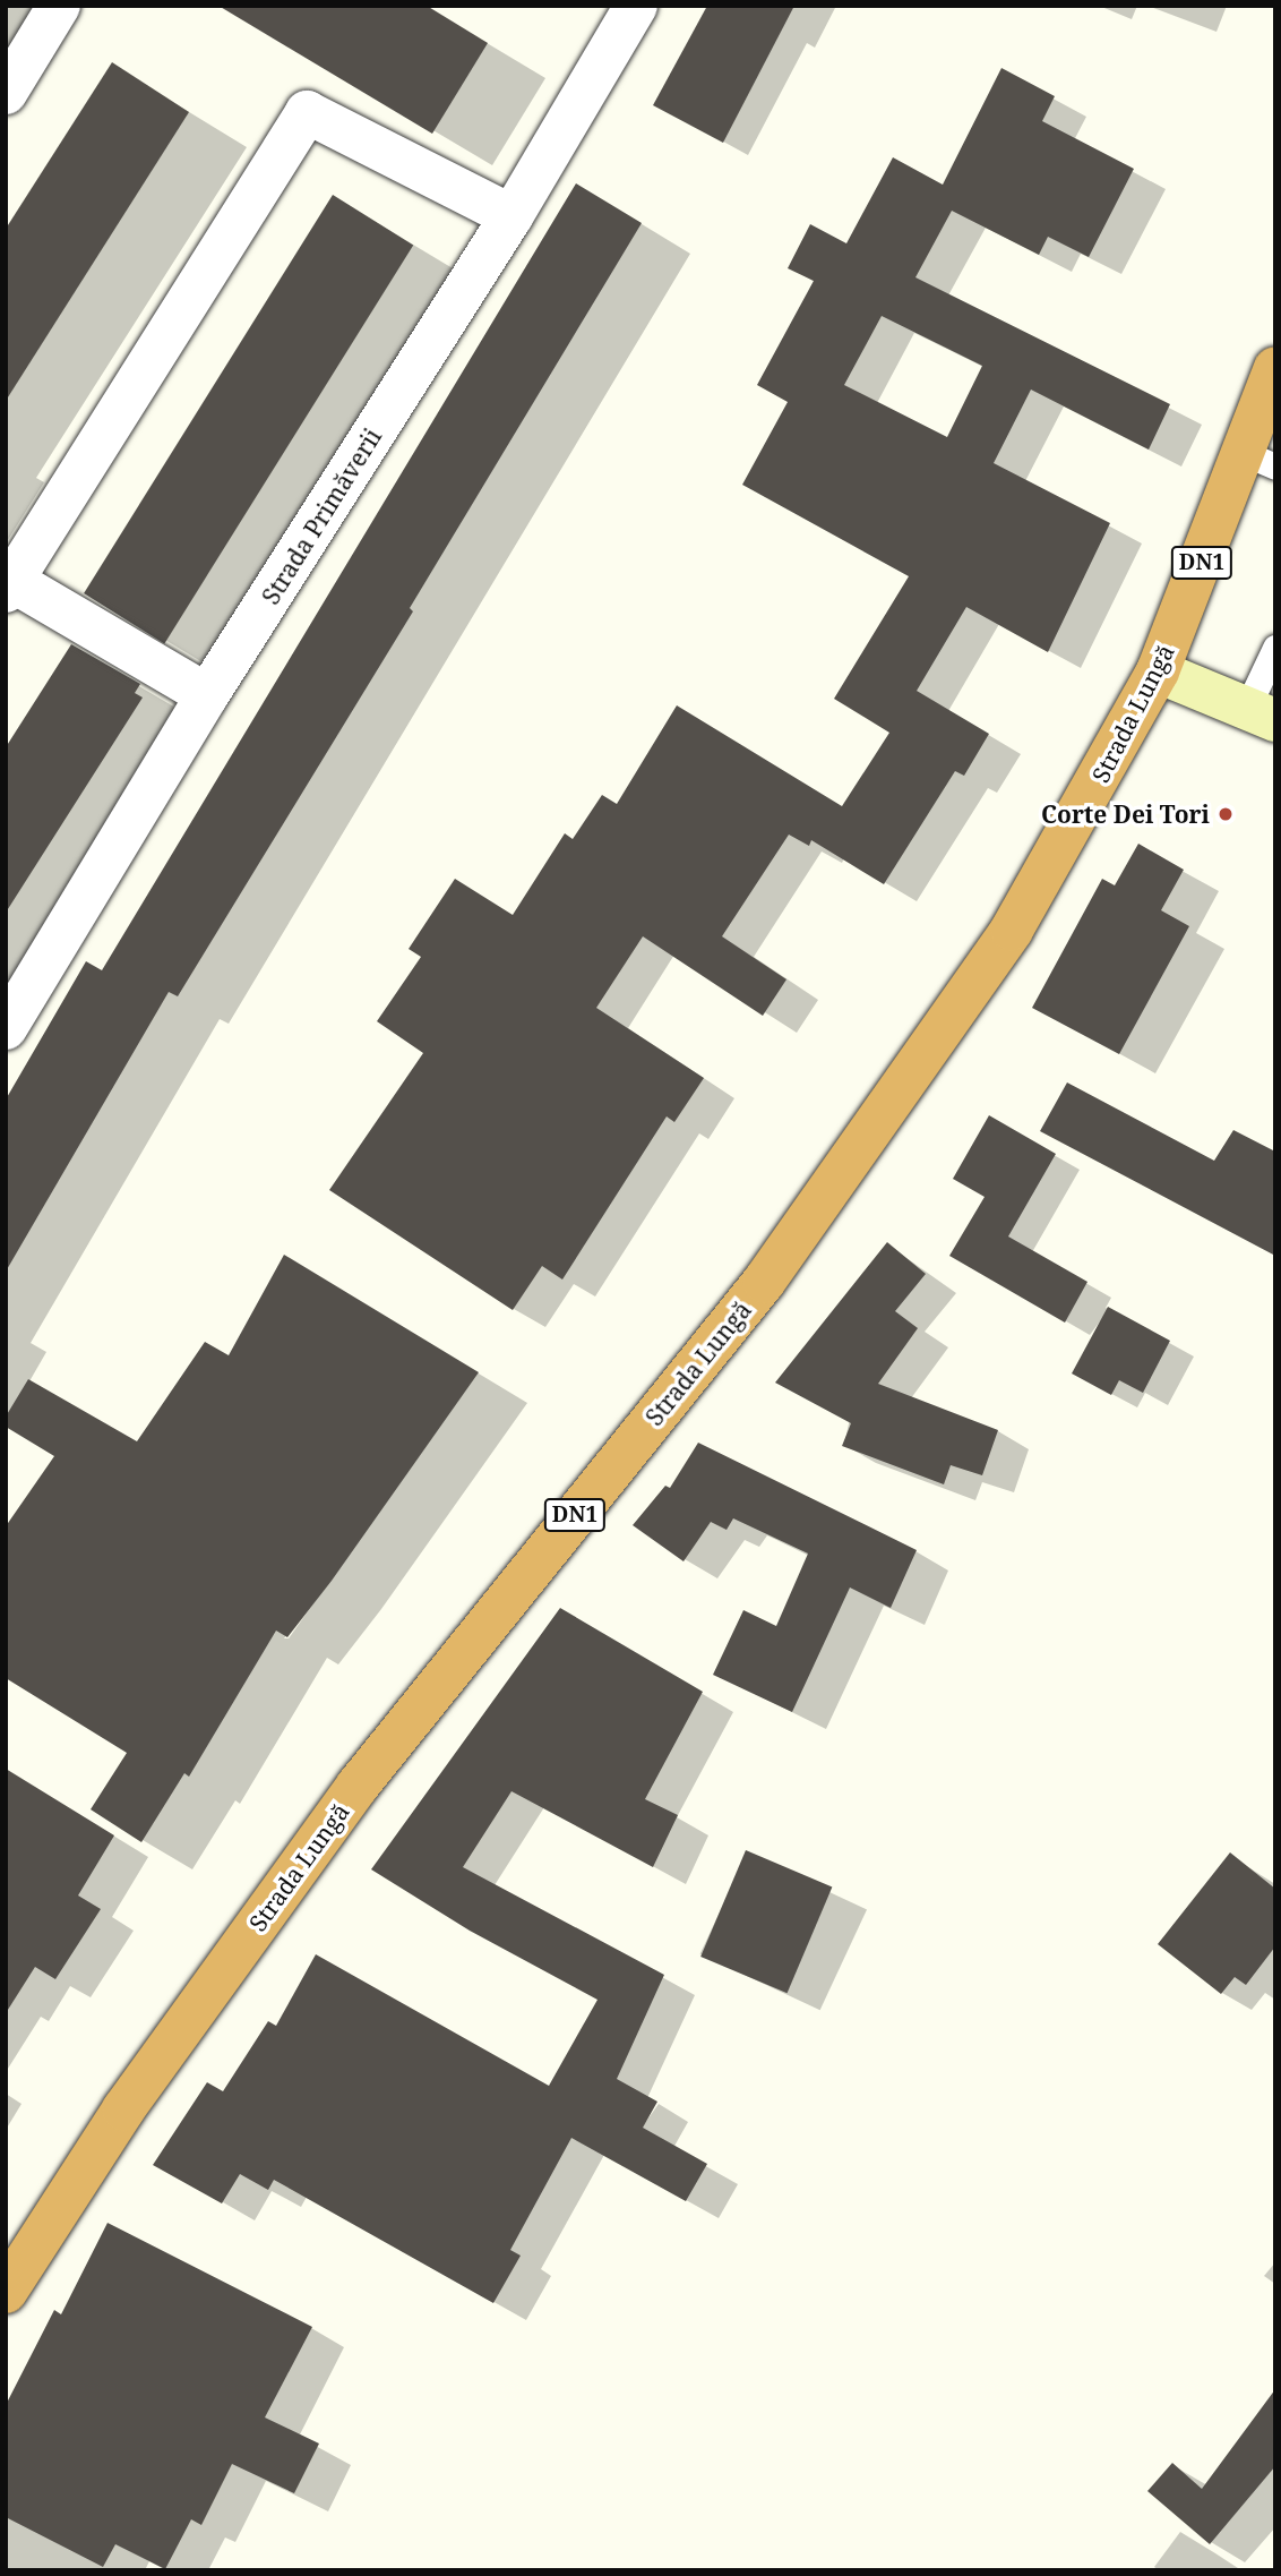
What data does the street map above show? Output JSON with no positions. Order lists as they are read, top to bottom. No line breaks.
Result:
{"streets":{"highway":["DN1","Strada Lungă"],"street":["Strada Primăverii"]},"places":["Corte Dei Tori"]}
